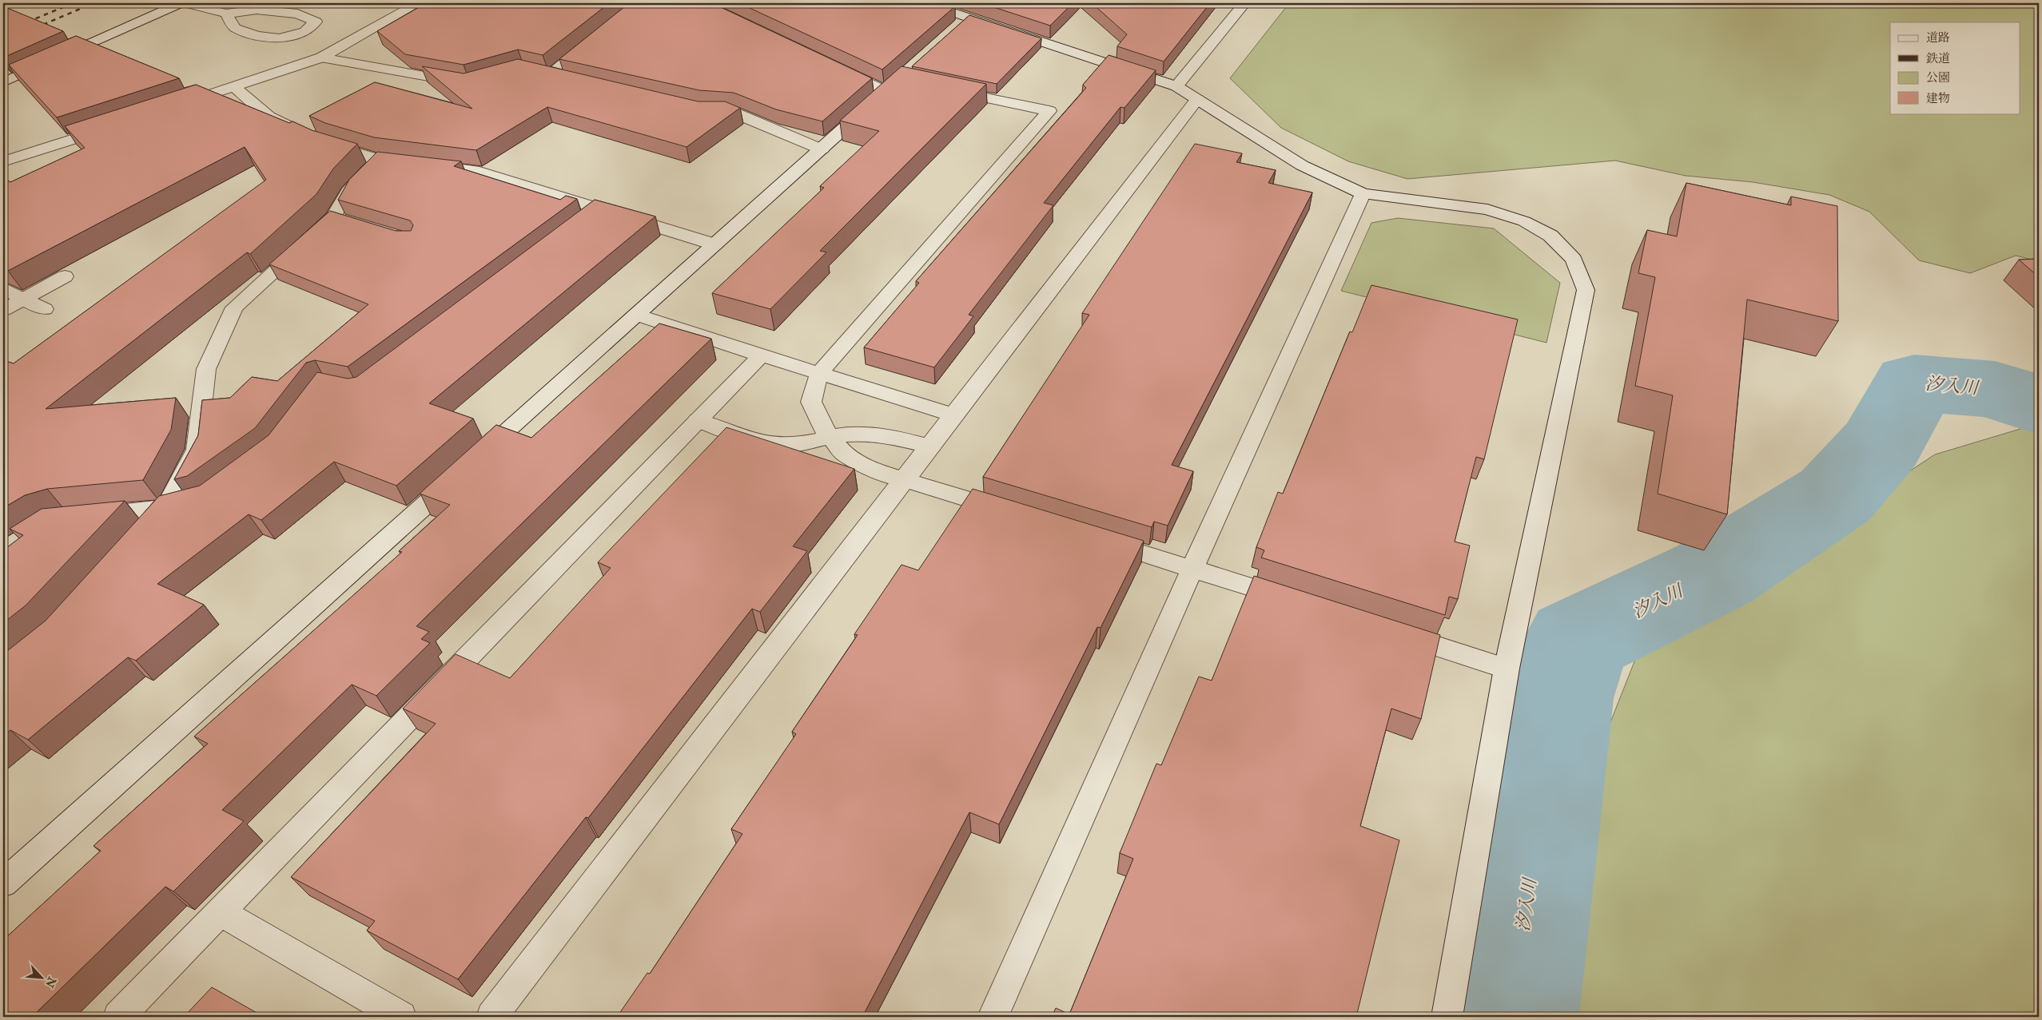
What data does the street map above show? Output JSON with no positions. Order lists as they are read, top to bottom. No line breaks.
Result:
{"water":["汐入川"],"legend":["道路","鉄道","公園","建物"],"north":"bottom right"}
